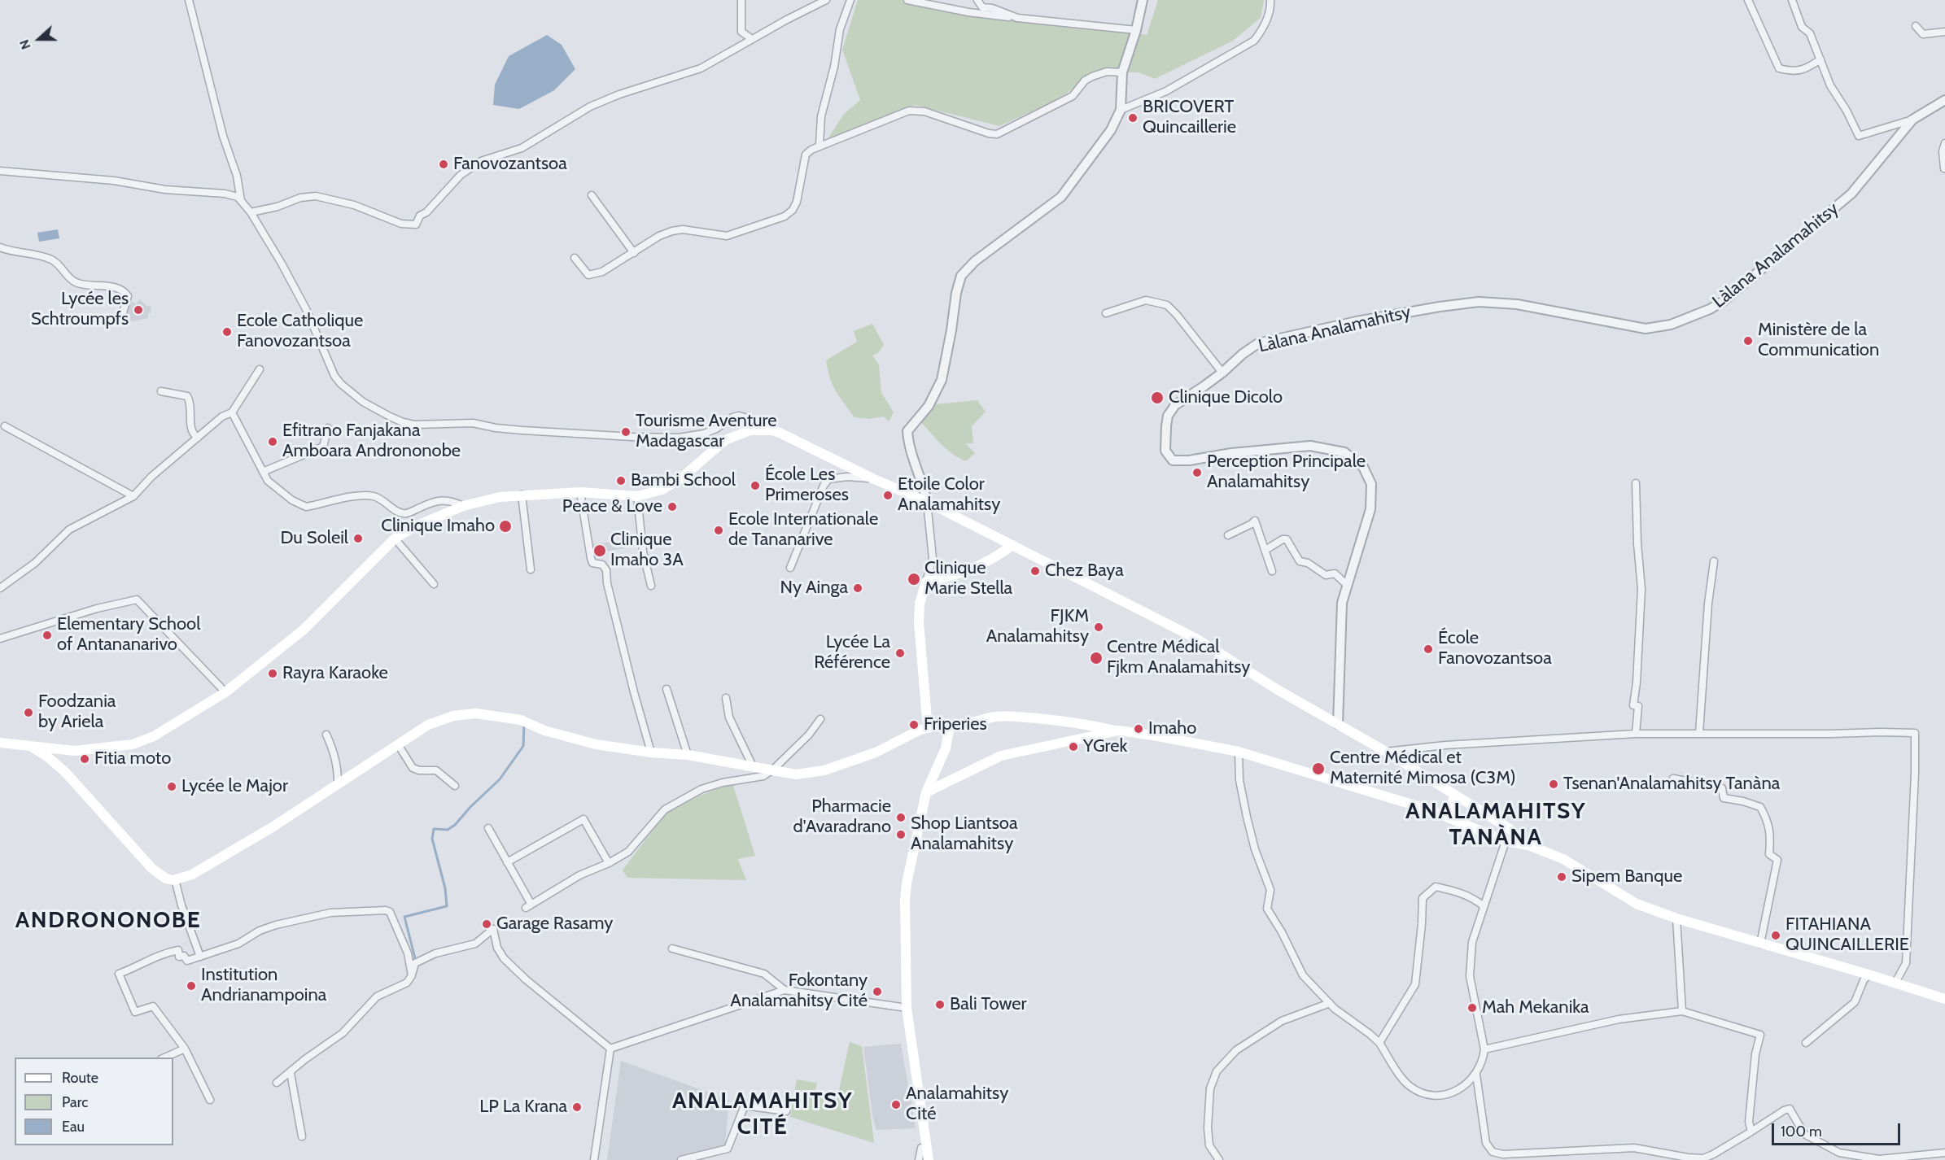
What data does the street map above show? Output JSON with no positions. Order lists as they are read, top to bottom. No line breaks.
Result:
{"streets":{"street":["Làlana Analamahitsy"]},"districts":["ANALAMAHITSY TANÀNA","ANDRONONOBE","ANALAMAHITSY CITÉ"],"places":["BRICOVERT Quincaillerie","Fanovozantsoa","Lycée les Schtroumpfs","Ecole Catholique Fanovozantsoa","Ministère de la Communication","Clinique Dicolo","Tourisme Aventure Madagascar","Efitrano Fanjakana Amboara Andrononobe","Perception Principale Analamahitsy","Bambi School","École Les Primeroses","Etoile Color Analamahitsy","Peace & Love","Clinique Imaho","Ecole Internationale de Tananarive","Du Soleil","Clinique Imaho 3A","Chez Baya","Clinique Marie Stella","Ny Ainga","FJKM Analamahitsy","Elementary School of Antananarivo","École Fanovozantsoa","Lycée La Référence","Centre Médical Fjkm Analamahitsy","Rayra Karaoke","Foodzania by Ariela","Friperies","Imaho","YGrek","Fitia moto","Centre Médical et Maternité Mimosa (C3M)","Tsenan'Analamahitsy Tanàna","Lycée le Major","Pharmacie d'Avaradrano","Shop Liantsoa Analamahitsy","Sipem Banque","Garage Rasamy","FITAHIANA QUINCAILLERIE","Institution Andrianampoina","Fokontany Analamahitsy Cité","Bali Tower","Mah Mekanika","Analamahitsy Cité","LP La Krana"],"legend":["Route","Parc","Eau"],"scale_bar":"100 m","north":"left"}
